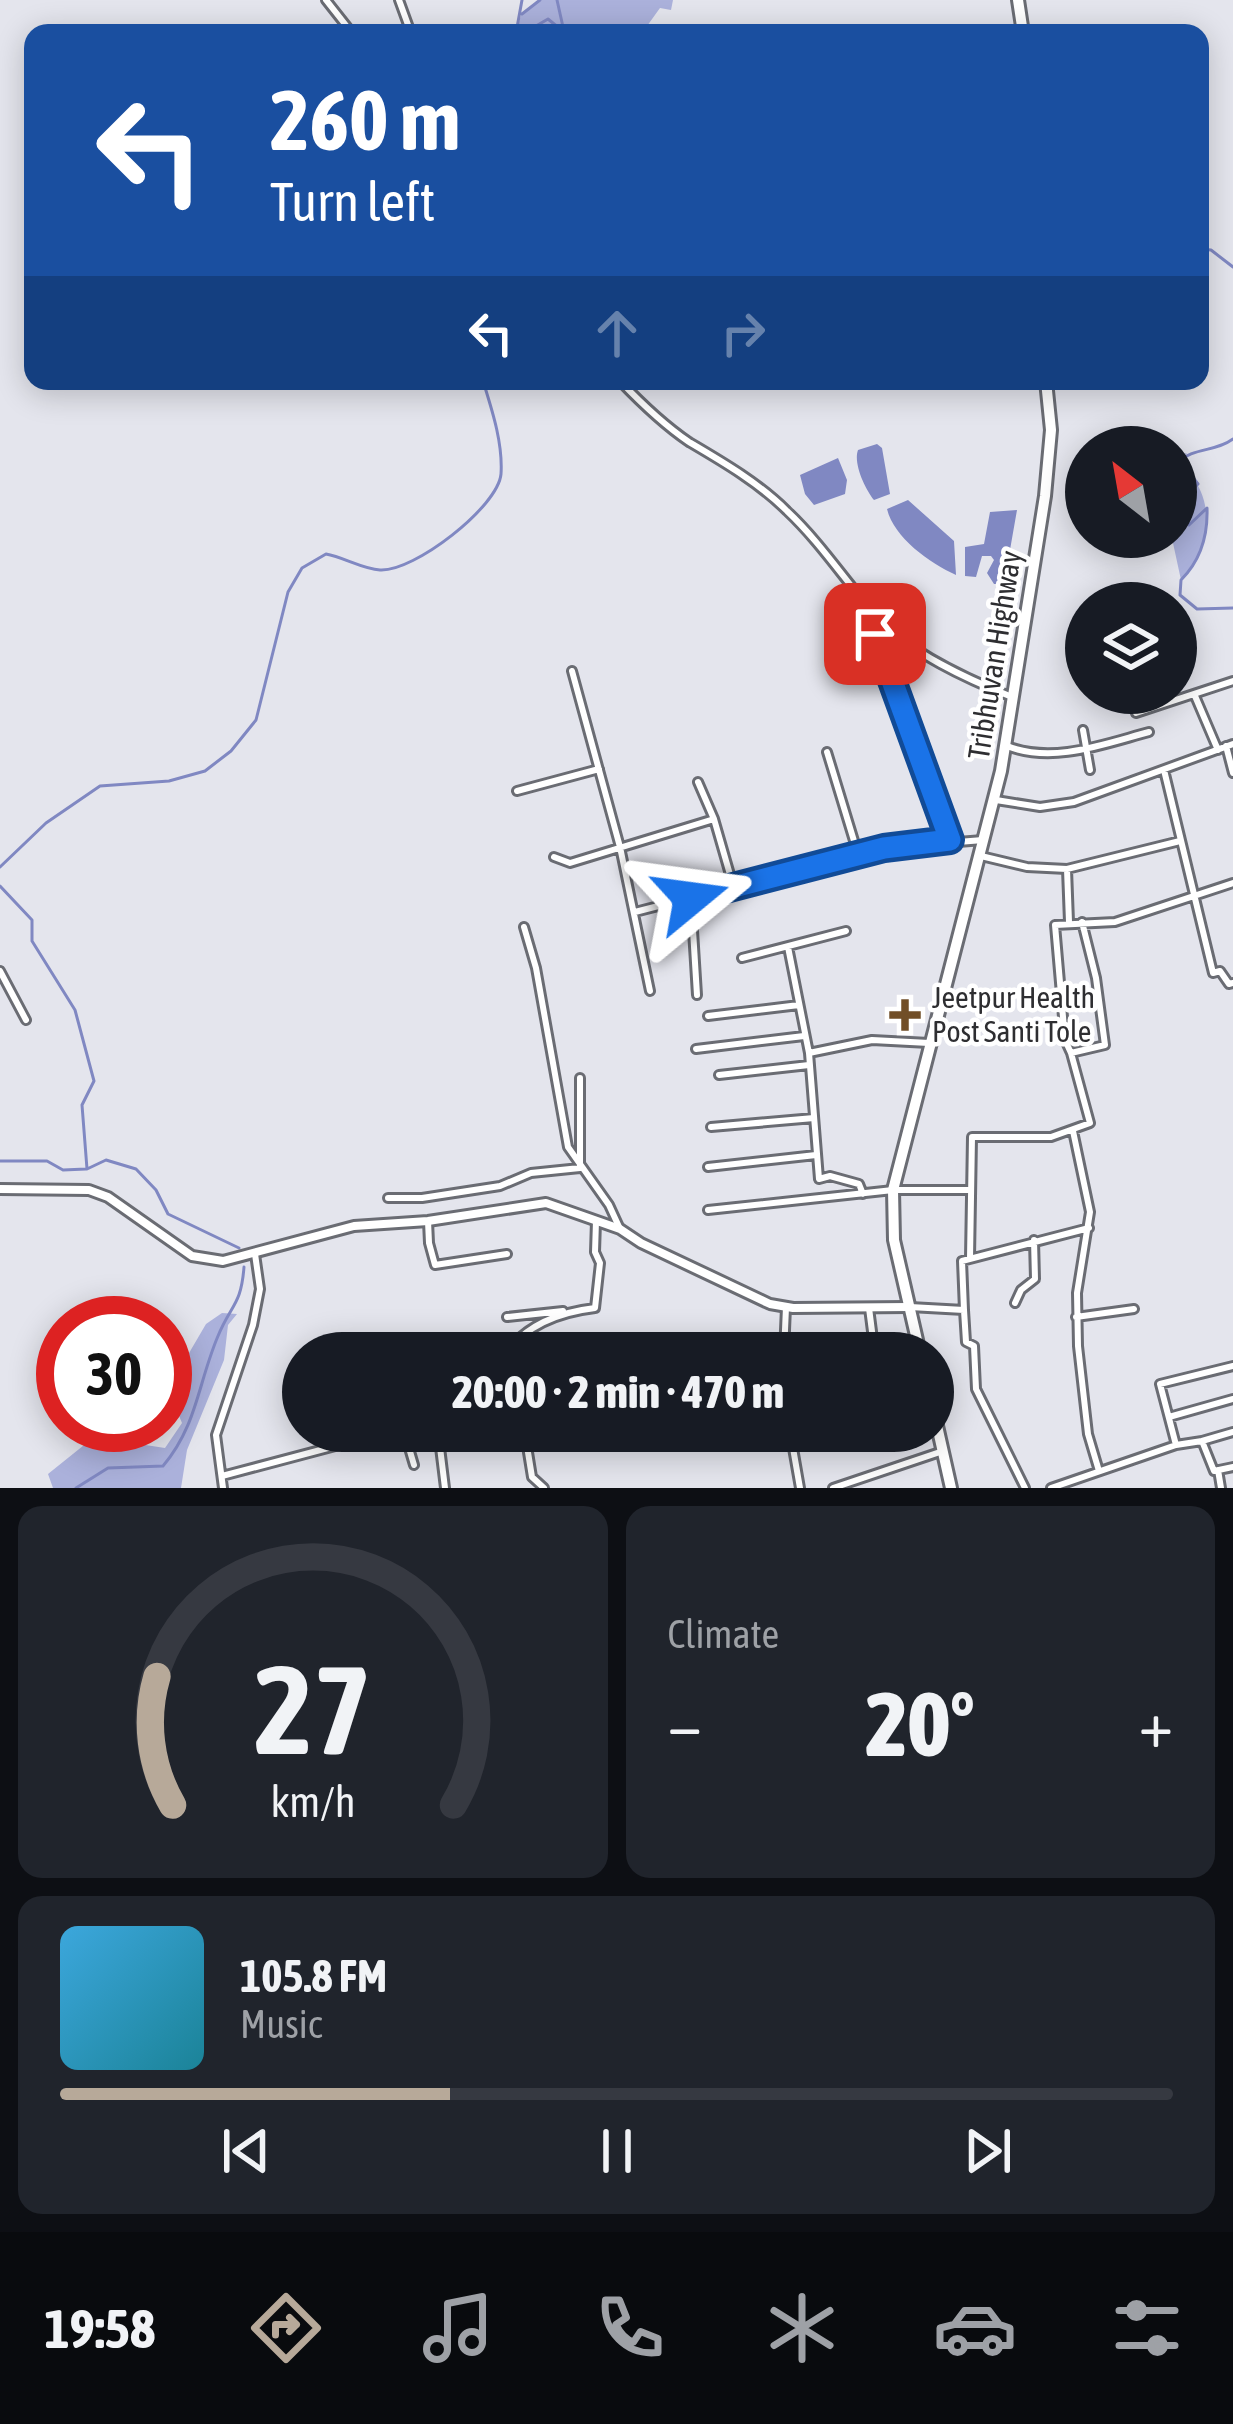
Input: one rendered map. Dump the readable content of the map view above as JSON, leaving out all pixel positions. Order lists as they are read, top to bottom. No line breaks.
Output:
{"streets":{"highway":["Tribhuvan Highway"]},"places":{"health":["Jeetpur Health Post Santi Tole"]},"north":"top left","page":{"turn":["260 m","Turn left"],"limit":"30","trip":"20:00 · 2 min · 470 m","tile":"Climate","heat":["−","20°","+"],"song":["105.8 FM","Music"],"tabs":"19:58","gauge":["27","km/h"]}}
